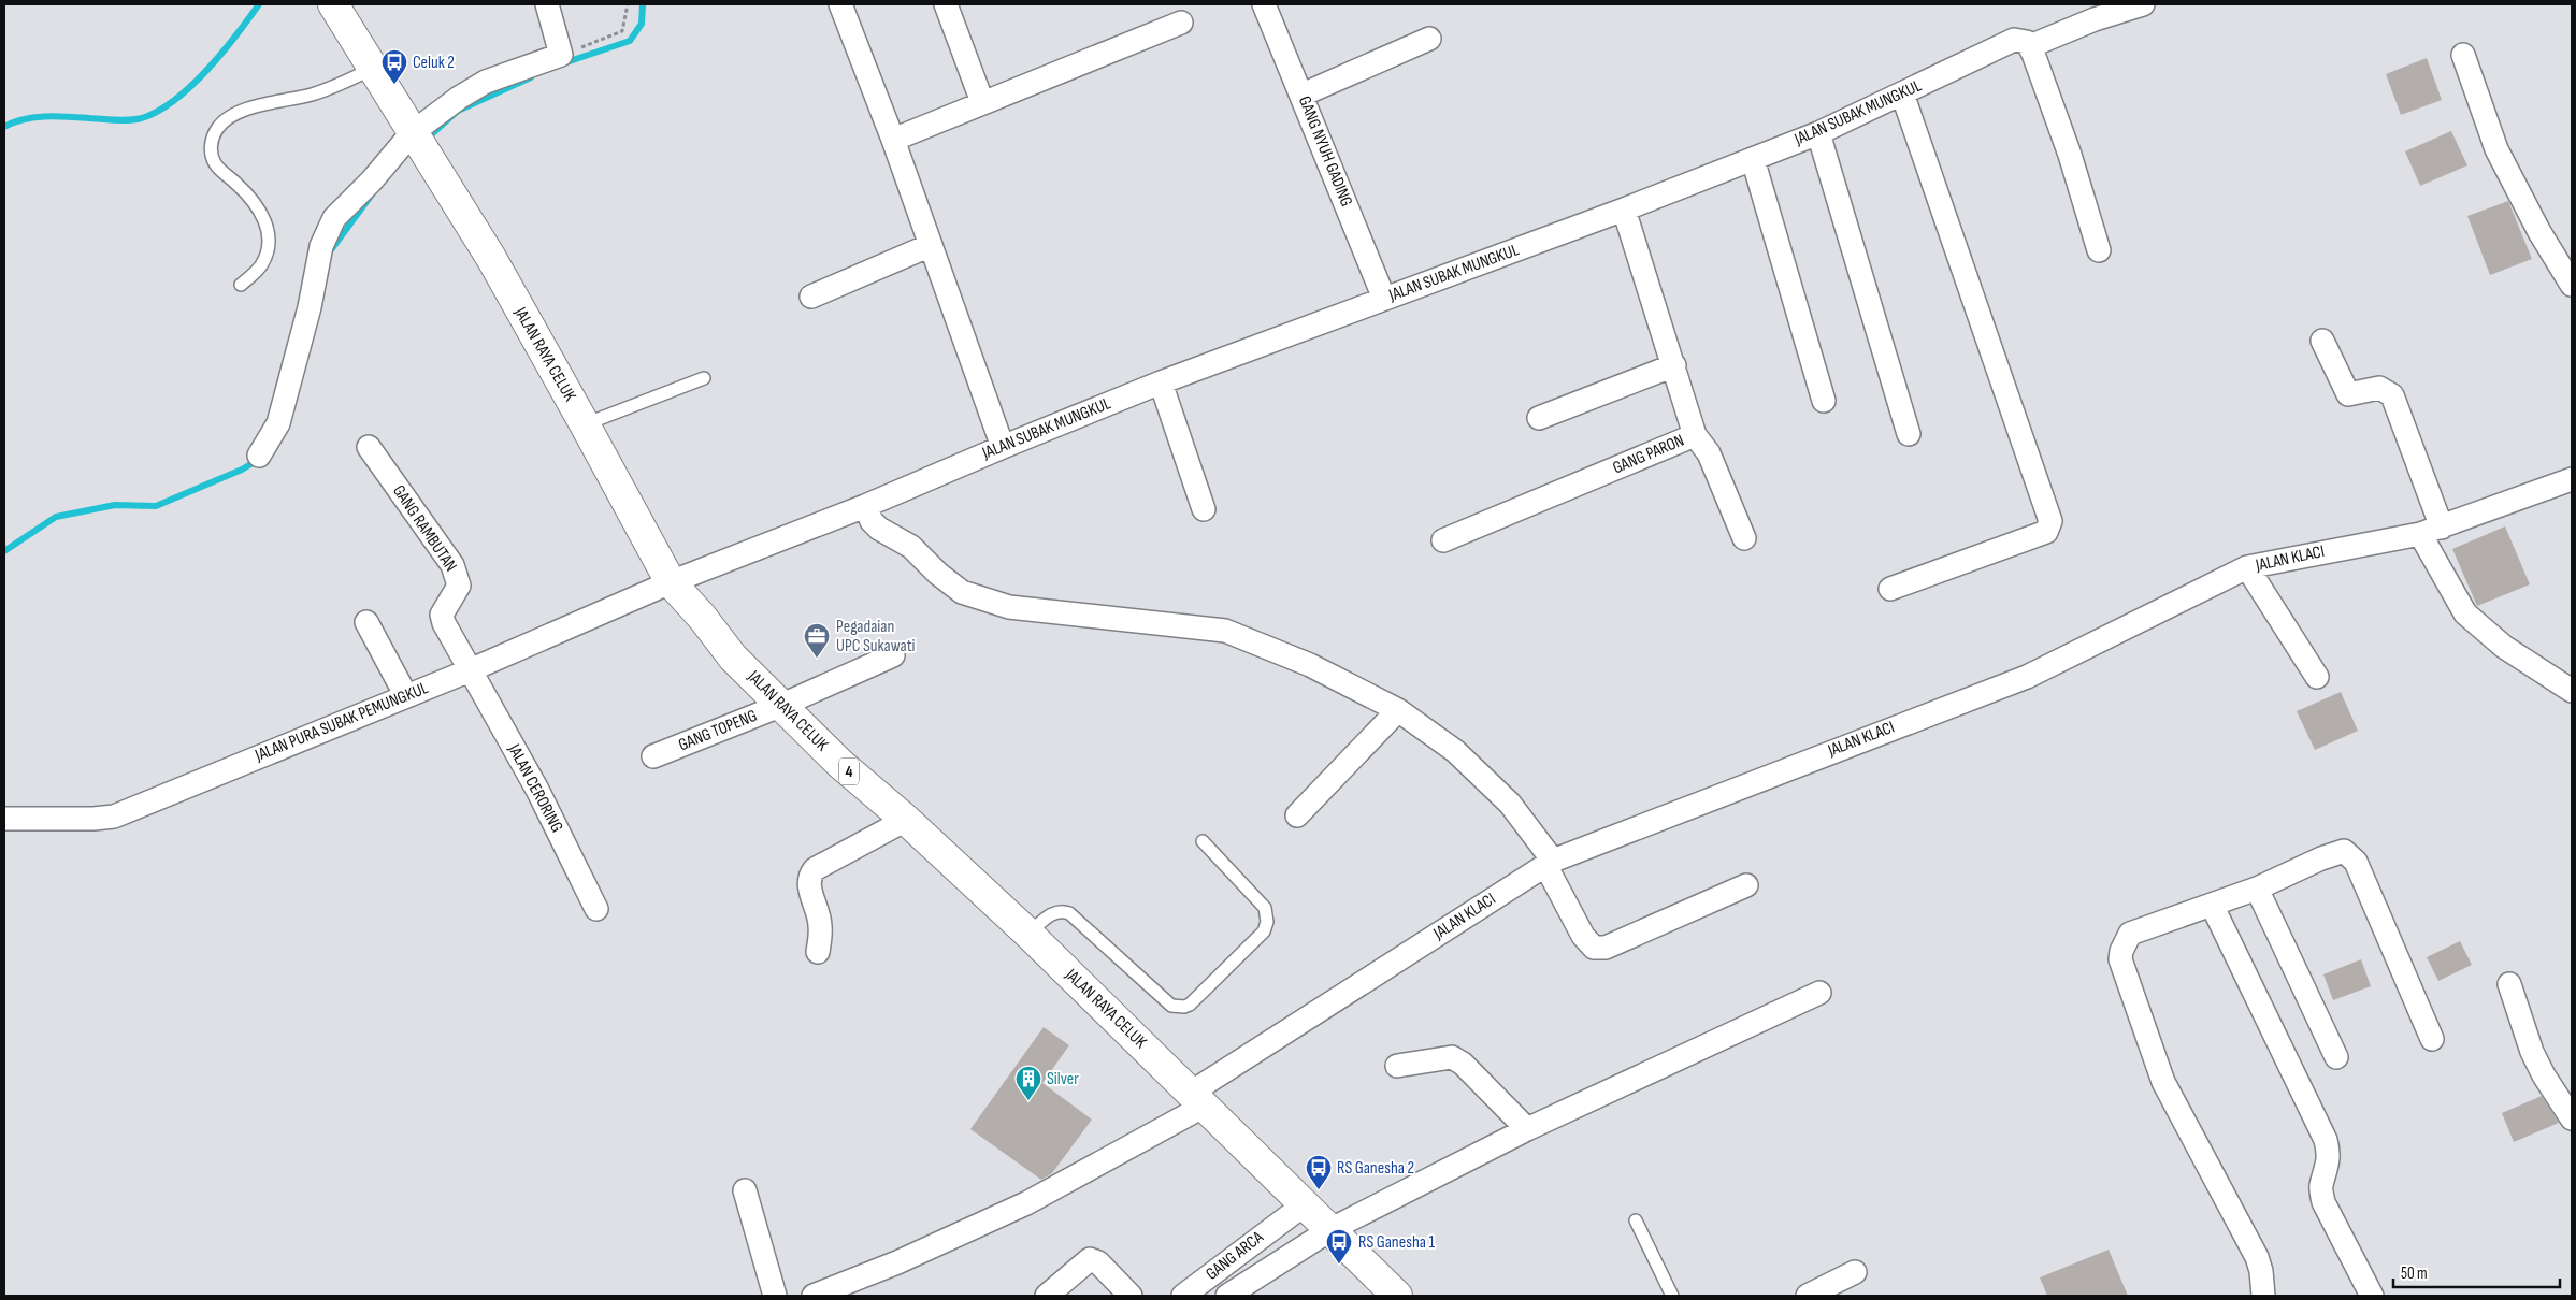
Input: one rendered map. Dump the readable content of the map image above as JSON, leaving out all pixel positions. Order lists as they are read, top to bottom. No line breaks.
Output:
{"streets":{"highway":["JALAN RAYA CELUK","4"],"street":["JALAN SUBAK MUNGKUL","GANG NYUH GADING","GANG PARON","GANG RAMBUTAN","JALAN KLACI","JALAN PURA SUBAK PEMUNGKUL","GANG TOPENG","JALAN CERORING","GANG ARCA"]},"crossings":[["JALAN SUBAK MUNGKUL","GANG NYUH GADING"],["JALAN SUBAK MUNGKUL","JALAN RAYA CELUK"],["JALAN SUBAK MUNGKUL","GANG PARON"],["JALAN SUBAK MUNGKUL","JALAN PURA SUBAK PEMUNGKUL"],["JALAN RAYA CELUK","JALAN KLACI"],["JALAN RAYA CELUK","JALAN PURA SUBAK PEMUNGKUL"],["JALAN RAYA CELUK","GANG TOPENG"],["JALAN RAYA CELUK","GANG ARCA"],["GANG RAMBUTAN","JALAN PURA SUBAK PEMUNGKUL"],["GANG RAMBUTAN","JALAN CERORING"],["JALAN PURA SUBAK PEMUNGKUL","JALAN CERORING"]],"places":{"bus stop":["Celuk 2","RS Ganesha 2","RS Ganesha 1"],"office":["Pegadaian UPC Sukawati"],"building":["Silver"]},"scale_bar":"50 m"}
